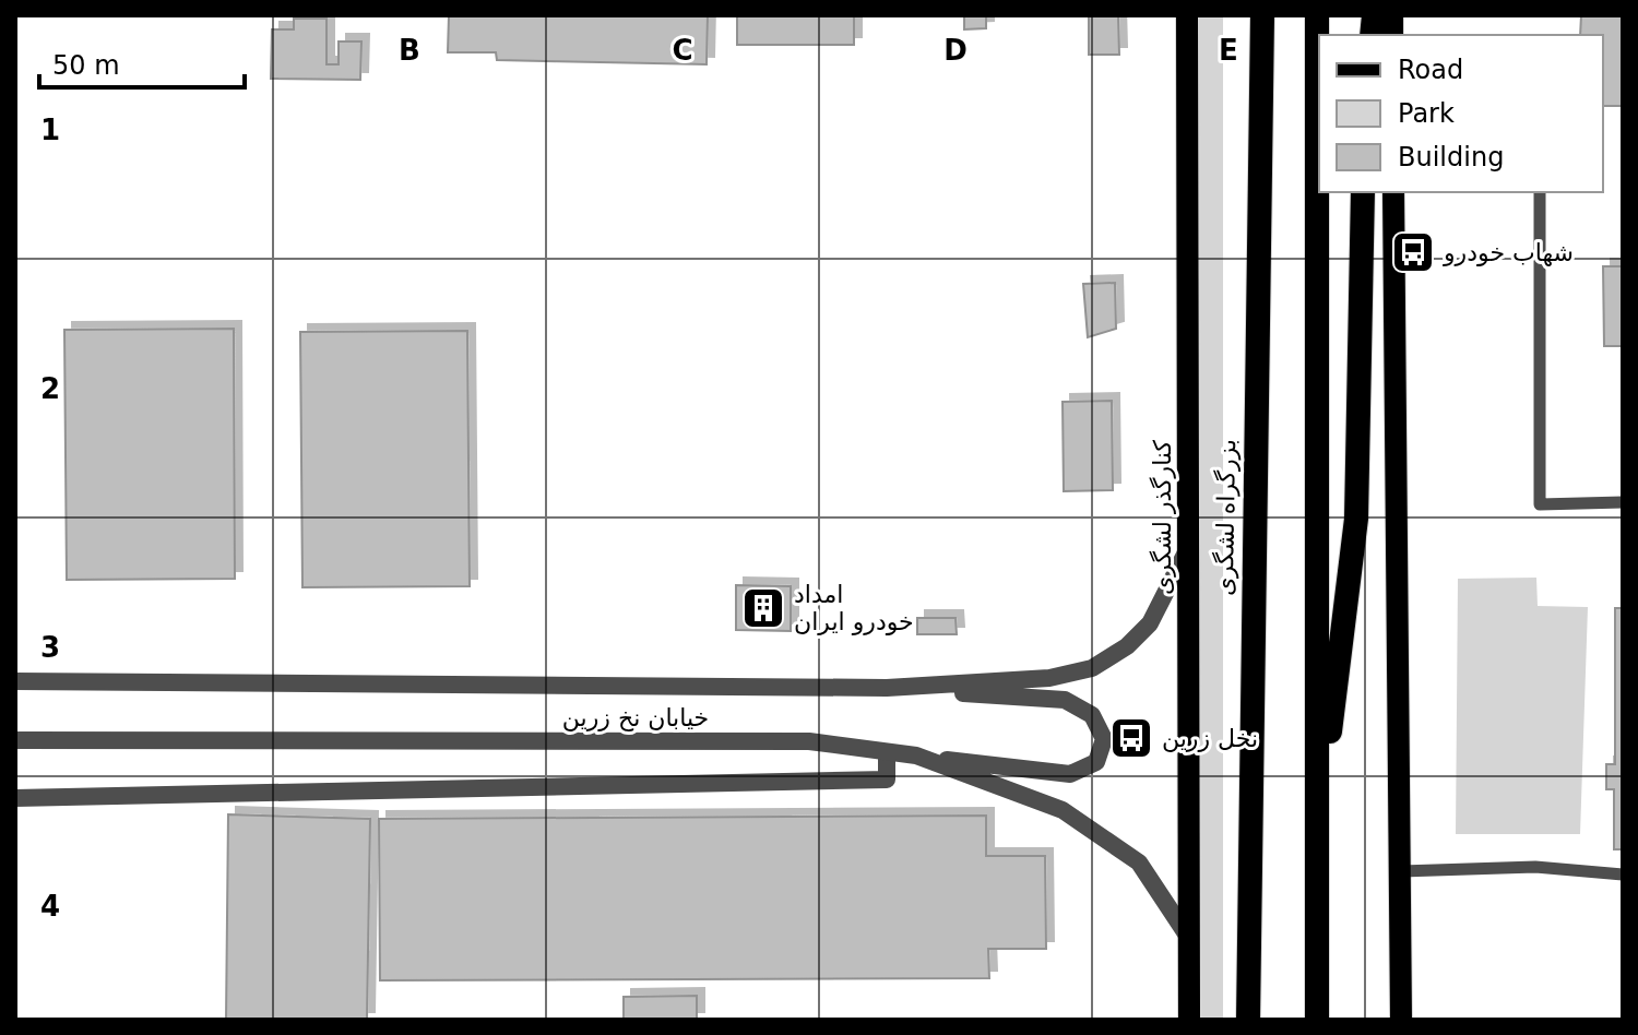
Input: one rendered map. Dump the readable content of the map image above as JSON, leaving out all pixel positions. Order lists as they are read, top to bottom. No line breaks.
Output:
{"streets":{"highway":["بزرگراه لشگری"],"main road":["کنارگذر لشگری"],"street":["خیابان نخ زرین"]},"crossings":[["کنارگذر لشگری","خیابان نخ زرین"]],"places":{"bus stop":["شهاب خودرو","نخل زرین"],"building":["امداد خودرو ایران"]},"legend":["Road","Park","Building"],"scale_bar":"50 m","grid":{"columns":["B","C","D","E"],"rows":["1","2","3","4"]}}
